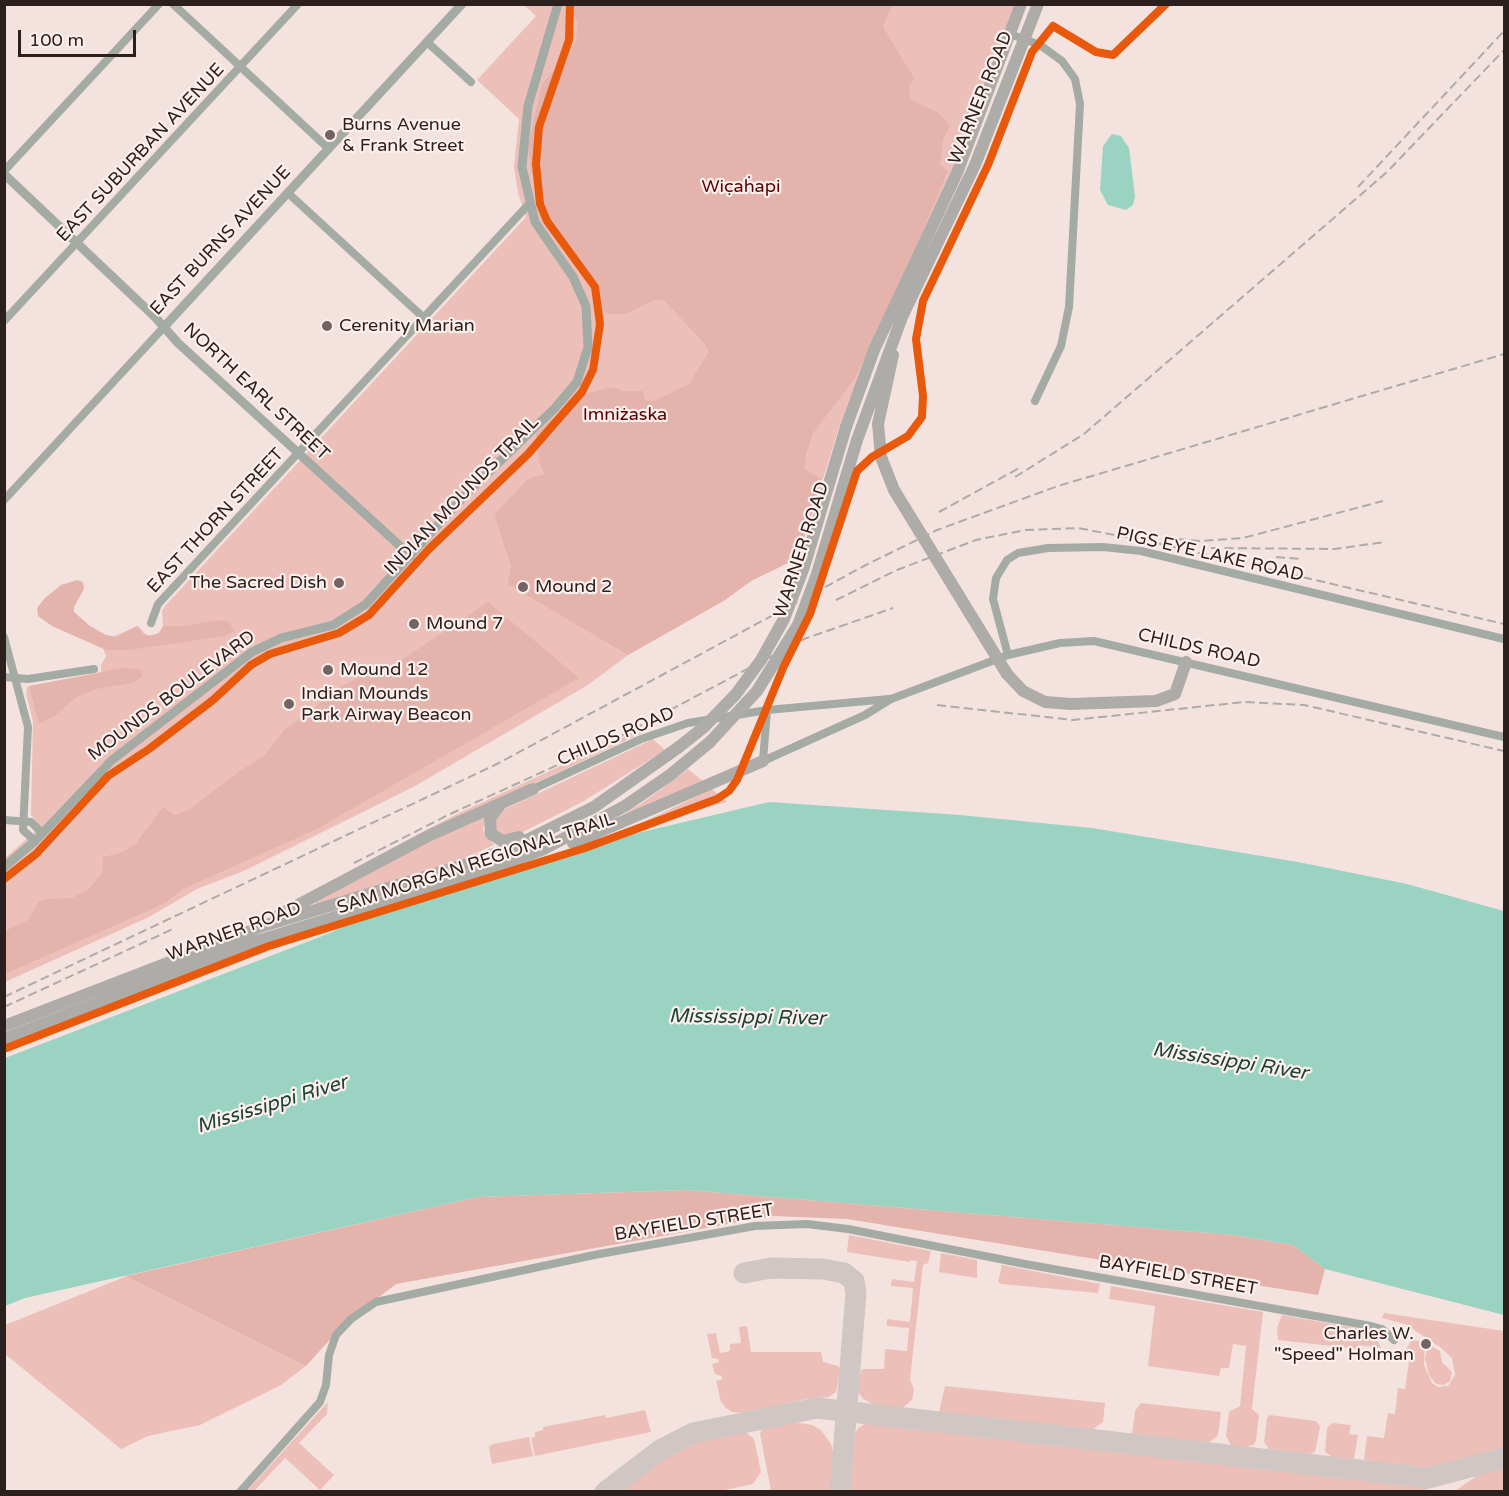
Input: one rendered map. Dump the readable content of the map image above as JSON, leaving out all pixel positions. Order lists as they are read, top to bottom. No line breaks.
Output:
{"streets":{"highway":["WARNER ROAD"],"street":["EAST SUBURBAN AVENUE","EAST BURNS AVENUE","NORTH EARL STREET","EAST THORN STREET","PIGS EYE LAKE ROAD","CHILDS ROAD","MOUNDS BOULEVARD","BAYFIELD STREET"],"cycle path":["INDIAN MOUNDS TRAIL","SAM MORGAN REGIONAL TRAIL"]},"crossings":[["EAST SUBURBAN AVENUE","NORTH EARL STREET"],["EAST BURNS AVENUE","NORTH EARL STREET"],["NORTH EARL STREET","EAST THORN STREET"],["NORTH EARL STREET","MOUNDS BOULEVARD"],["EAST THORN STREET","MOUNDS BOULEVARD"],["PIGS EYE LAKE ROAD","CHILDS ROAD"]],"water":["Mississippi River"],"parks":["Wic̣aḣapi","Imniżaska"],"places":["Burns Avenue & Frank Street","Cerenity Marian","The Sacred Dish","Mound 2","Mound 7","Mound 12","Indian Mounds Park Airway Beacon","Charles W. \"Speed\" Holman"],"scale_bar":"100 m"}
